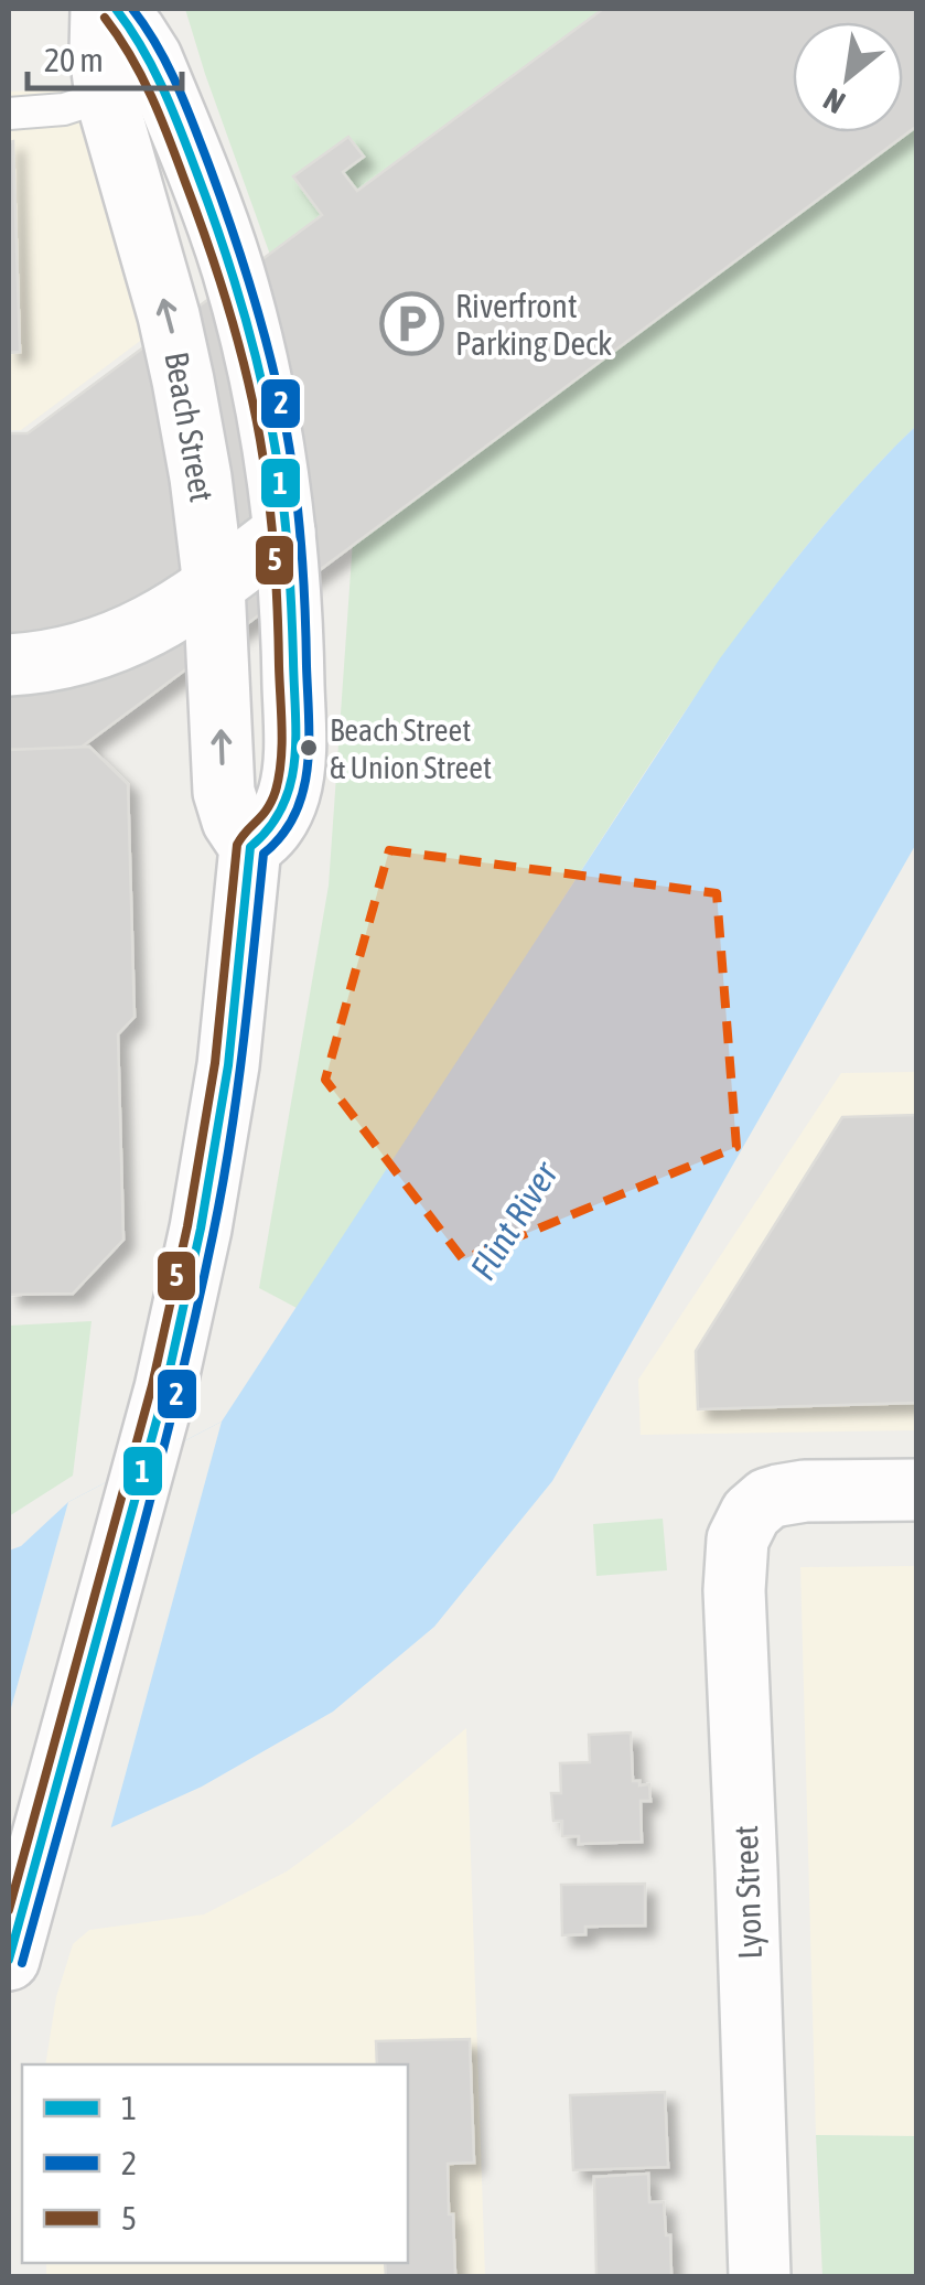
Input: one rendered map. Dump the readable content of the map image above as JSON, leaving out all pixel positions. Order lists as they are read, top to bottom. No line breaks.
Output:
{"streets":{"street":["Beach Street","Lyon Street"]},"water":["Flint River"],"places":{"parking":["Riverfront Parking Deck"],"other":["Beach Street & Union Street"]},"lines":["transit line 1","transit line 2","transit line 5"],"legend":["1","2","5"],"scale_bar":"20 m","north":"bottom left"}
